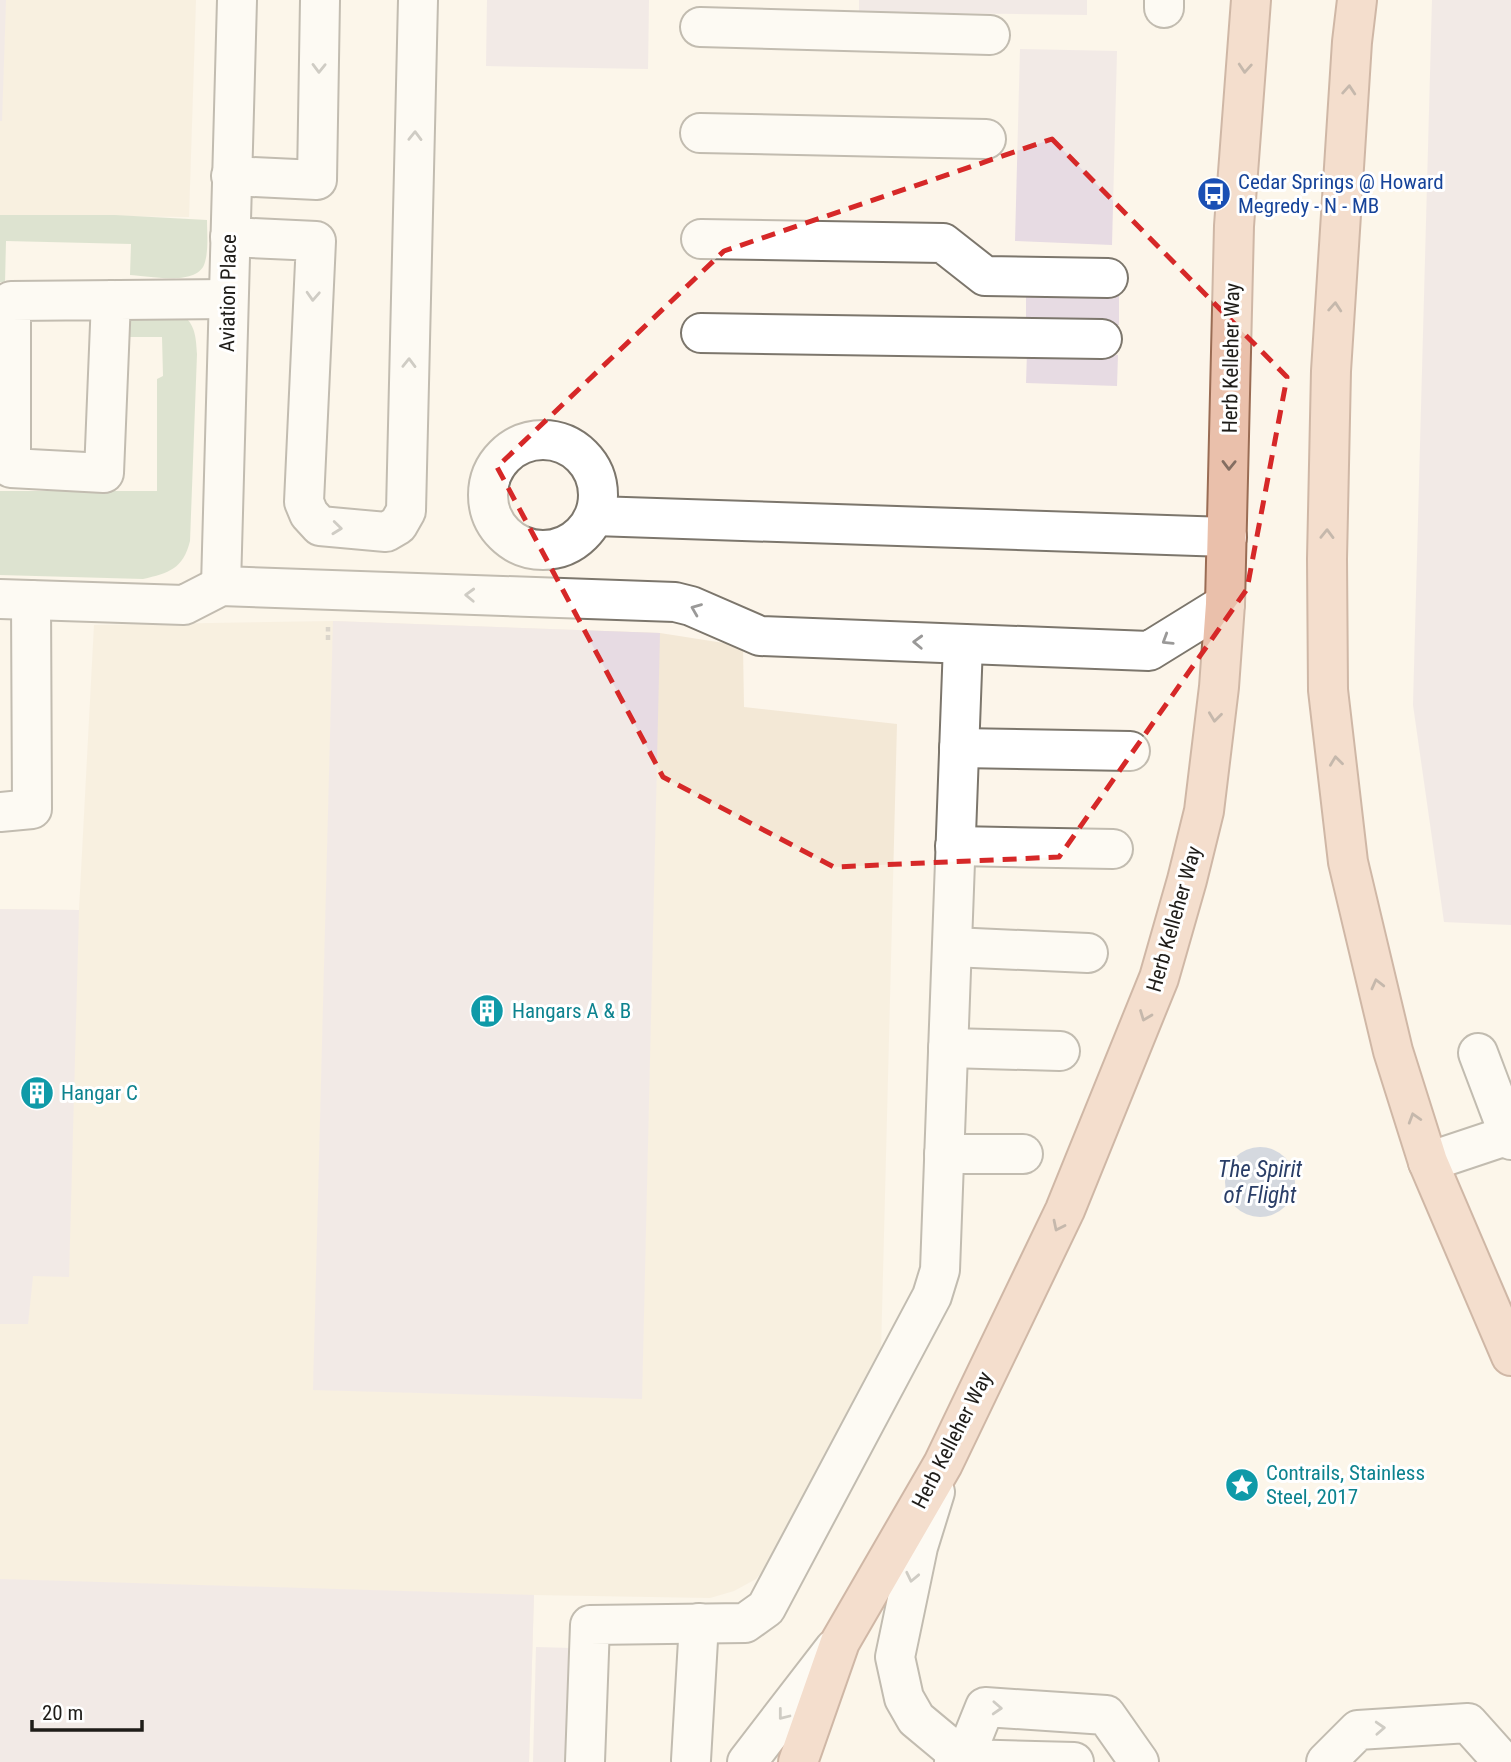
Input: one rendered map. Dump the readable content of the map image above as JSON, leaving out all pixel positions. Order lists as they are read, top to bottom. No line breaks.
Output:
{"streets":{"main road":["Herb Kelleher Way"],"street":["Aviation Place"]},"water":["The Spirit of Flight"],"places":{"bus stop":["Cedar Springs @ Howard Megredy - N - MB"],"building":["Hangars A & B","Hangar C"],"place":["Contrails, Stainless Steel, 2017"]},"scale_bar":"20 m"}
